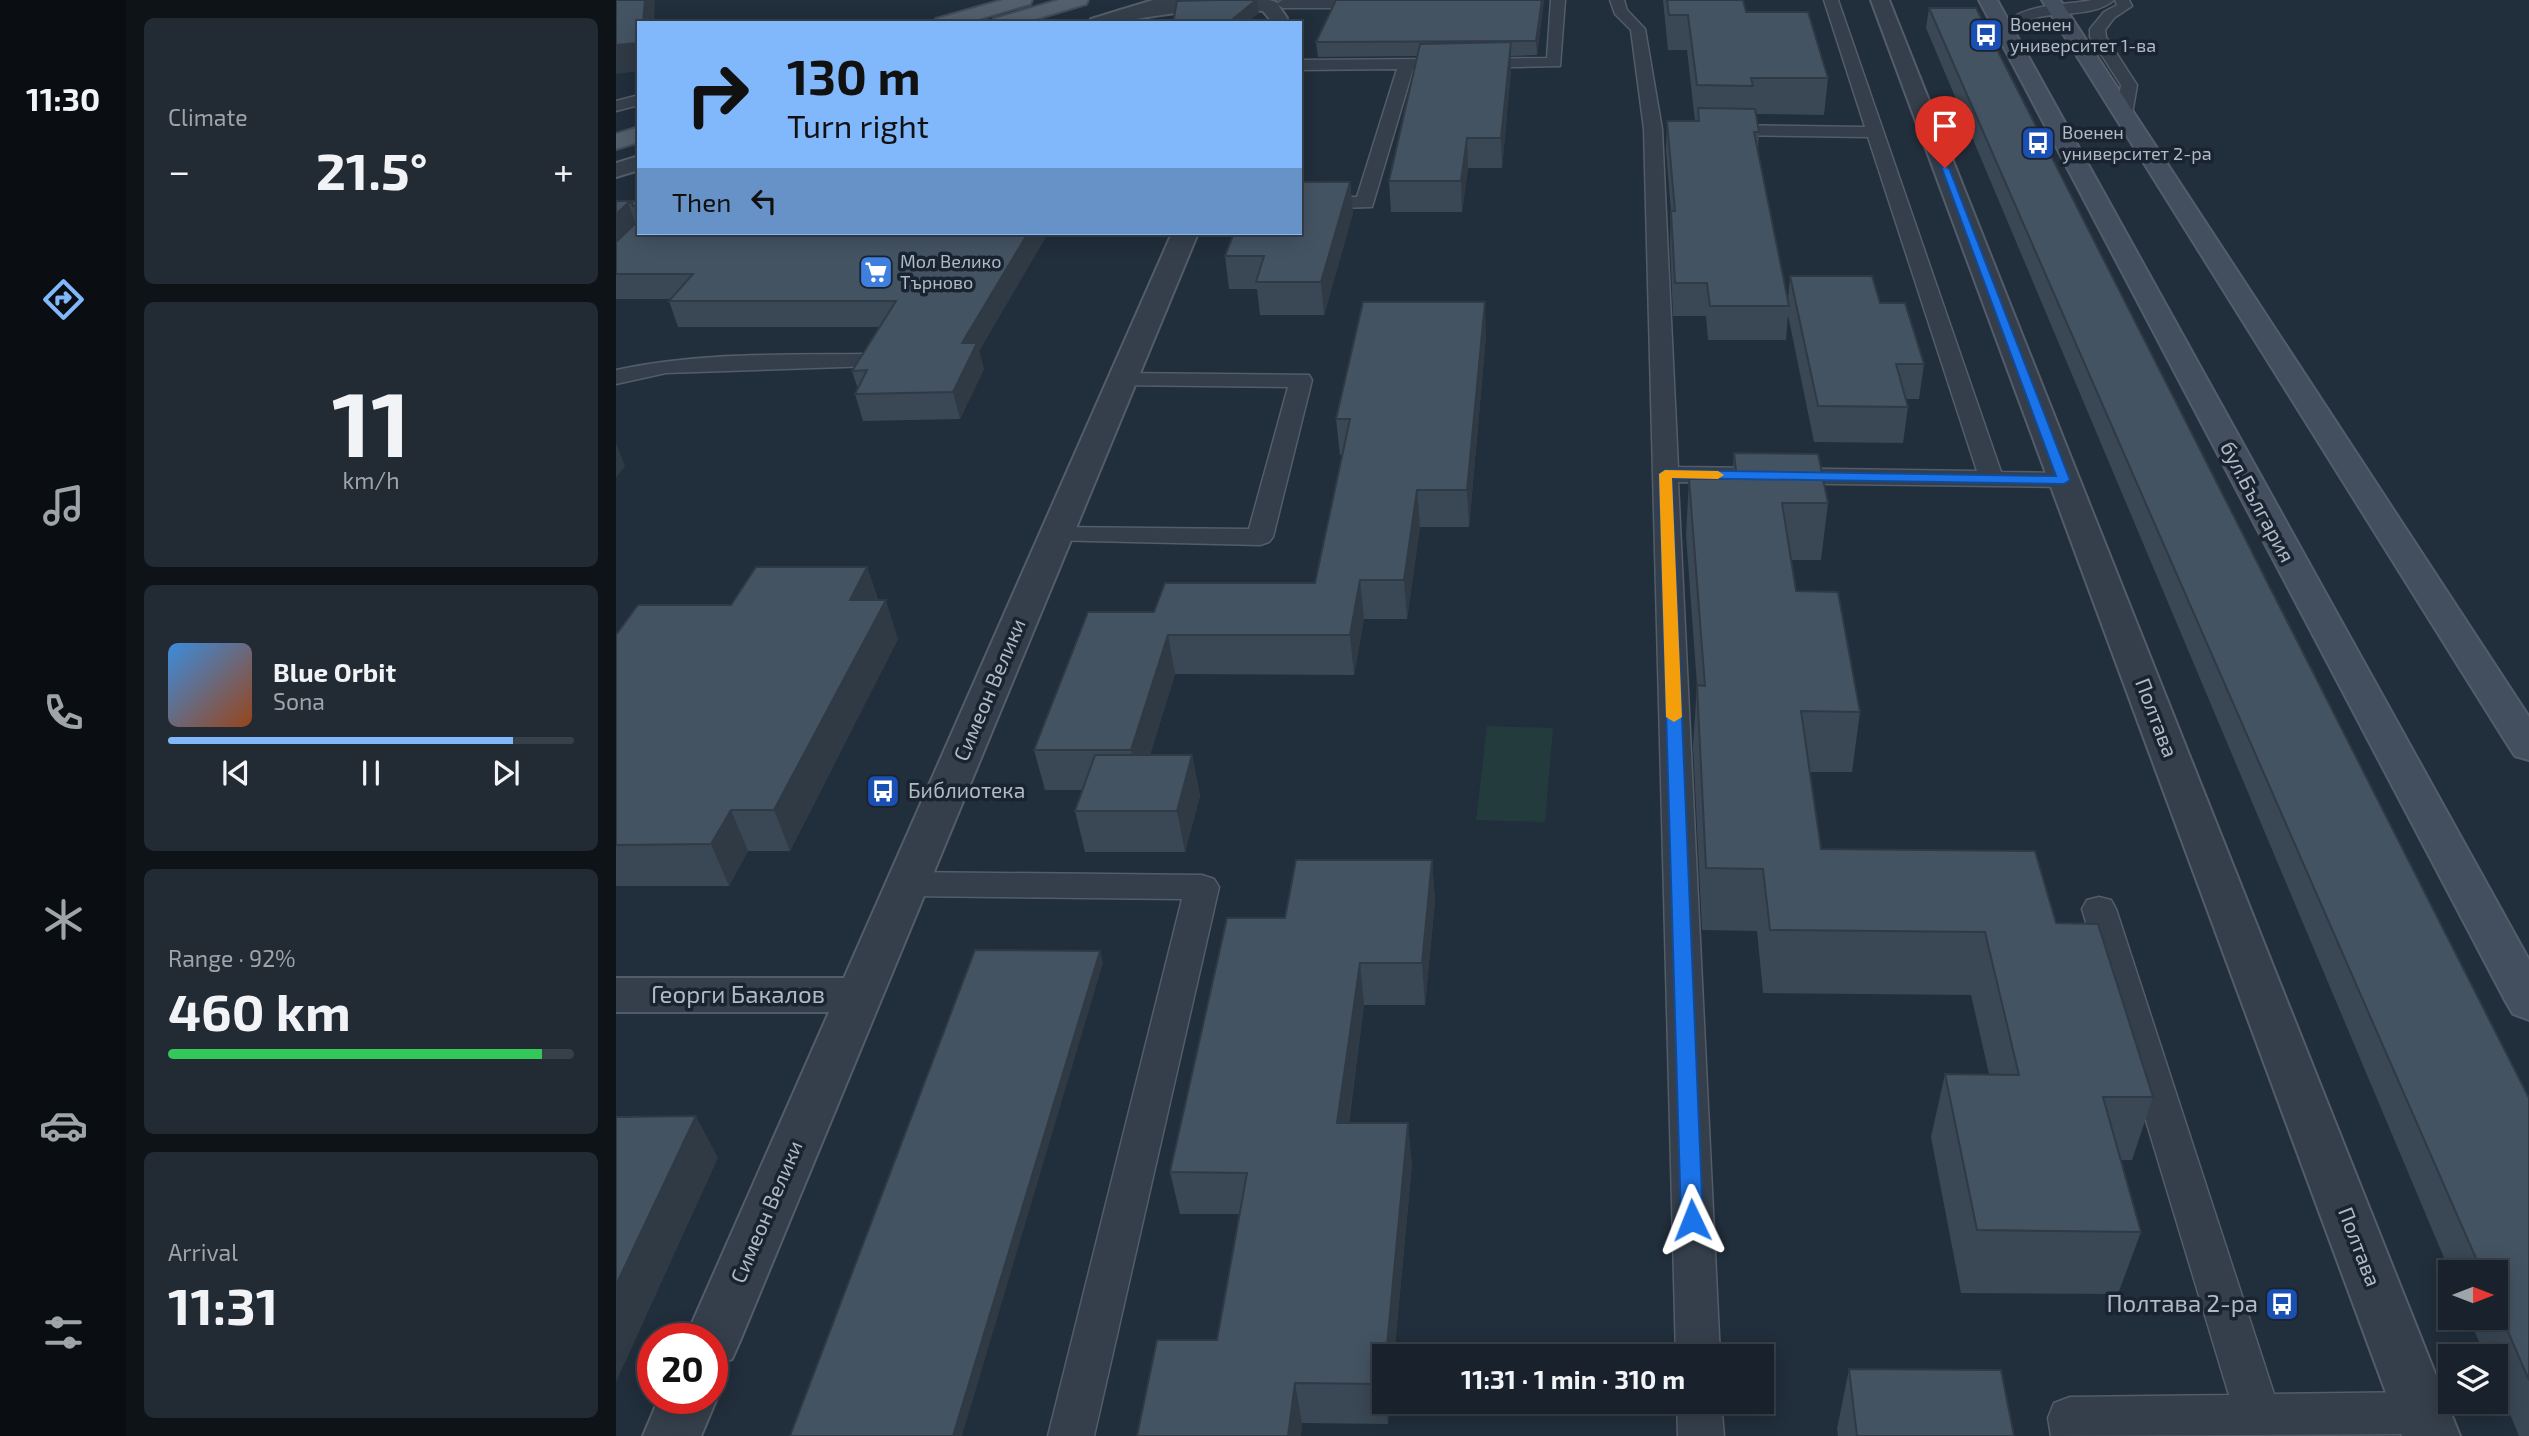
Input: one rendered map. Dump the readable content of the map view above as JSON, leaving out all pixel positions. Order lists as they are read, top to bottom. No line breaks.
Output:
{"streets":{"main road":["бул.България"],"street":["Симеон Велики","Полтава","Георги Бакалов"]},"crossings":[["Симеон Велики","Георги Бакалов"]],"places":{"bus stop":["Военен университет 1-ва","Военен университет 2-ра","Библиотека","Полтава 2-ра"],"supermarket":["Мол Велико Търново"]},"north":"right","page":{"tabs":"11:30","tile":["Climate",["11","km/h"],["Range · 92%","460 km"],["Arrival","11:31"]],"turn":["130 m","Turn right"],"heat":["−","21.5°","+"],"then":"Then","song":["Blue Orbit","Sona"],"limit":"20","trip":"11:31 · 1 min · 310 m"}}
